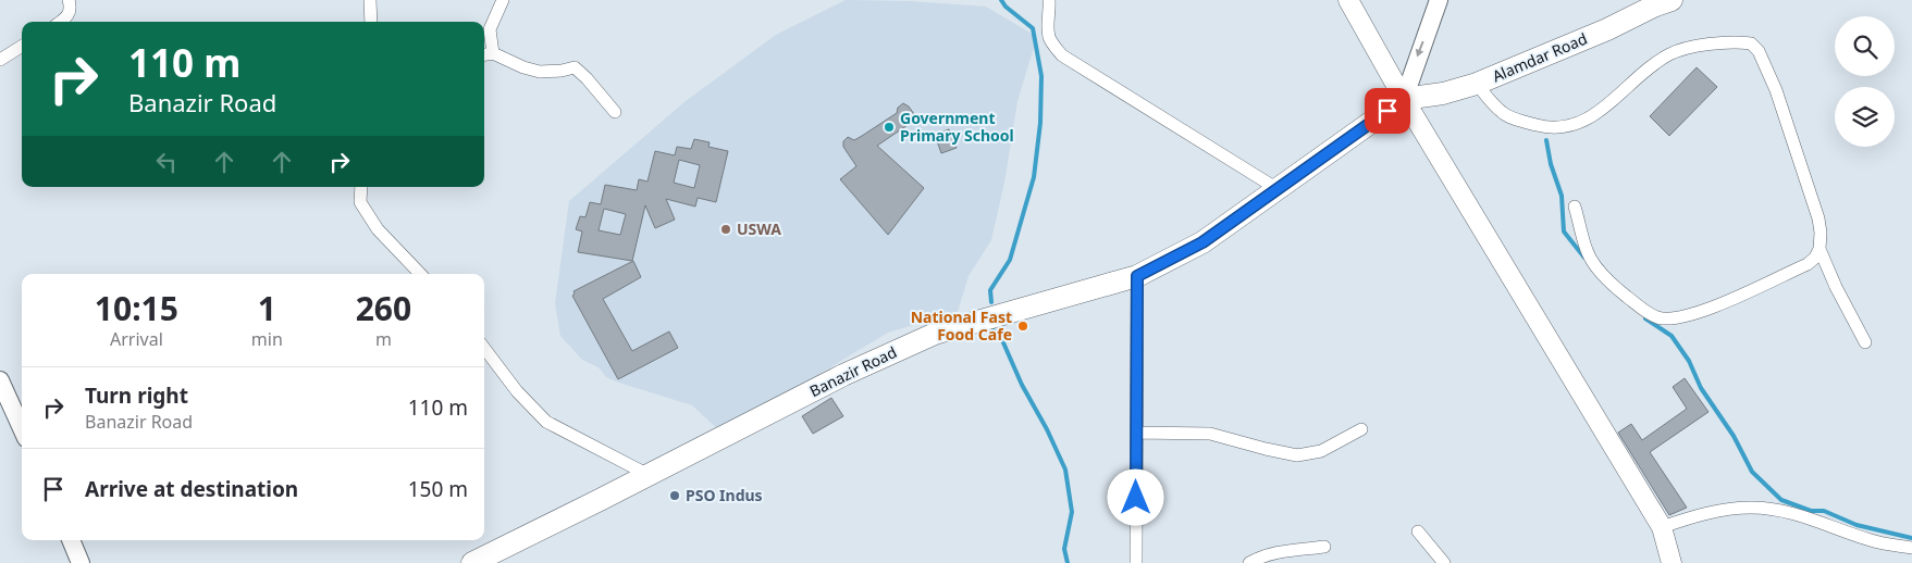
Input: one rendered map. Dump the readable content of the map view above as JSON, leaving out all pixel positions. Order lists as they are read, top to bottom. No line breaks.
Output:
{"streets":{"highway":["Alamdar Road","Banazir Road"]},"crossings":[["Alamdar Road","Banazir Road"]],"places":["Government Primary School","USWA","National Fast Food Cafe","PSO Indus"],"page":{"turn":["110 m","Banazir Road"],"eta":["10:15","Arrival","1","min","260","m"],"list":[{"name":"Turn right","note":"Banazir Road","value":"110 m"},{"name":"Arrive at destination","value":"150 m"}]}}
